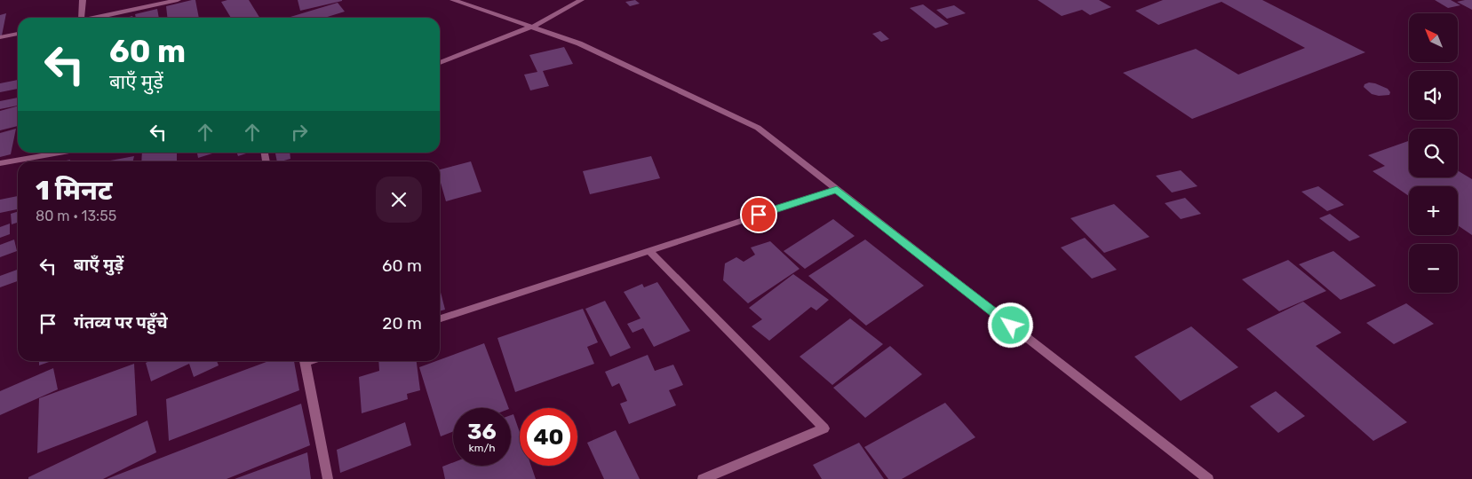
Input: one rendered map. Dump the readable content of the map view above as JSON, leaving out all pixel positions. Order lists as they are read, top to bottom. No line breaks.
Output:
{"north":"top left","page":{"map_buttons":["+","−"],"turn":["60 m","बाएँ मुड़ें"],"heading":["1 मिनट","80 m · 13:55"],"list":[{"name":"बाएँ मुड़ें","value":"60 m"},{"name":"गंतव्य पर पहुँचे","value":"20 m"}],"speed":"36 km/h","limit":"40"}}
